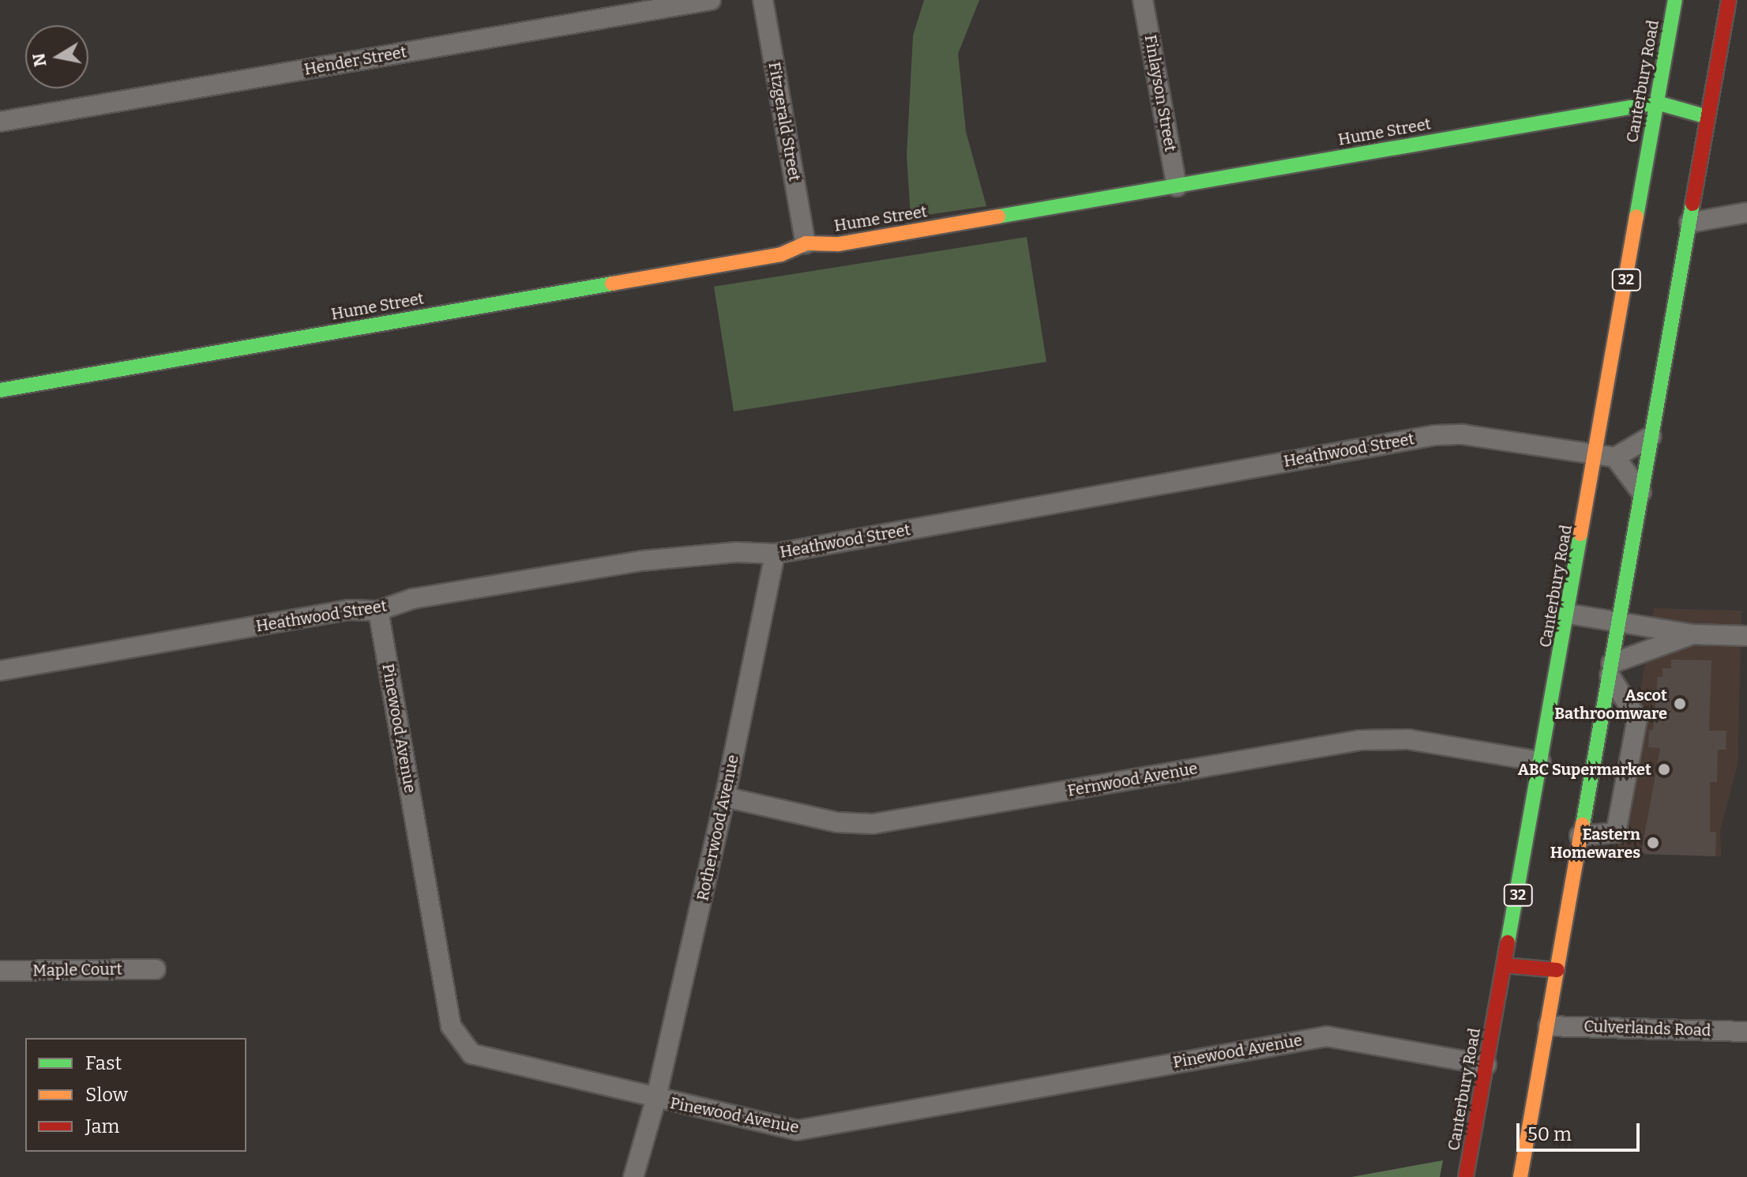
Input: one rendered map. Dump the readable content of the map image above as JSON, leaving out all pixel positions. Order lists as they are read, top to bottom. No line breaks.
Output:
{"streets":{"main road":["Canterbury Road","Hume Street","32"],"street":["Hender Street","Finlayson Street","Fitzgerald Street","Heathwood Street","Pinewood Avenue","Fernwood Avenue","Rotherwood Avenue","Maple Court","Culverlands Road"]},"crossings":[["Canterbury Road","Hume Street"],["Canterbury Road","Heathwood Street"],["Canterbury Road","Pinewood Avenue"],["Canterbury Road","Fernwood Avenue"],["Finlayson Street","Hume Street"],["Fitzgerald Street","Hume Street"],["Heathwood Street","Pinewood Avenue"],["Heathwood Street","Rotherwood Avenue"],["Pinewood Avenue","Rotherwood Avenue"],["Fernwood Avenue","Rotherwood Avenue"]],"places":["Ascot Bathroomware","ABC Supermarket","Eastern Homewares"],"legend":["Fast","Slow","Jam"],"scale_bar":"50 m","north":"left"}
